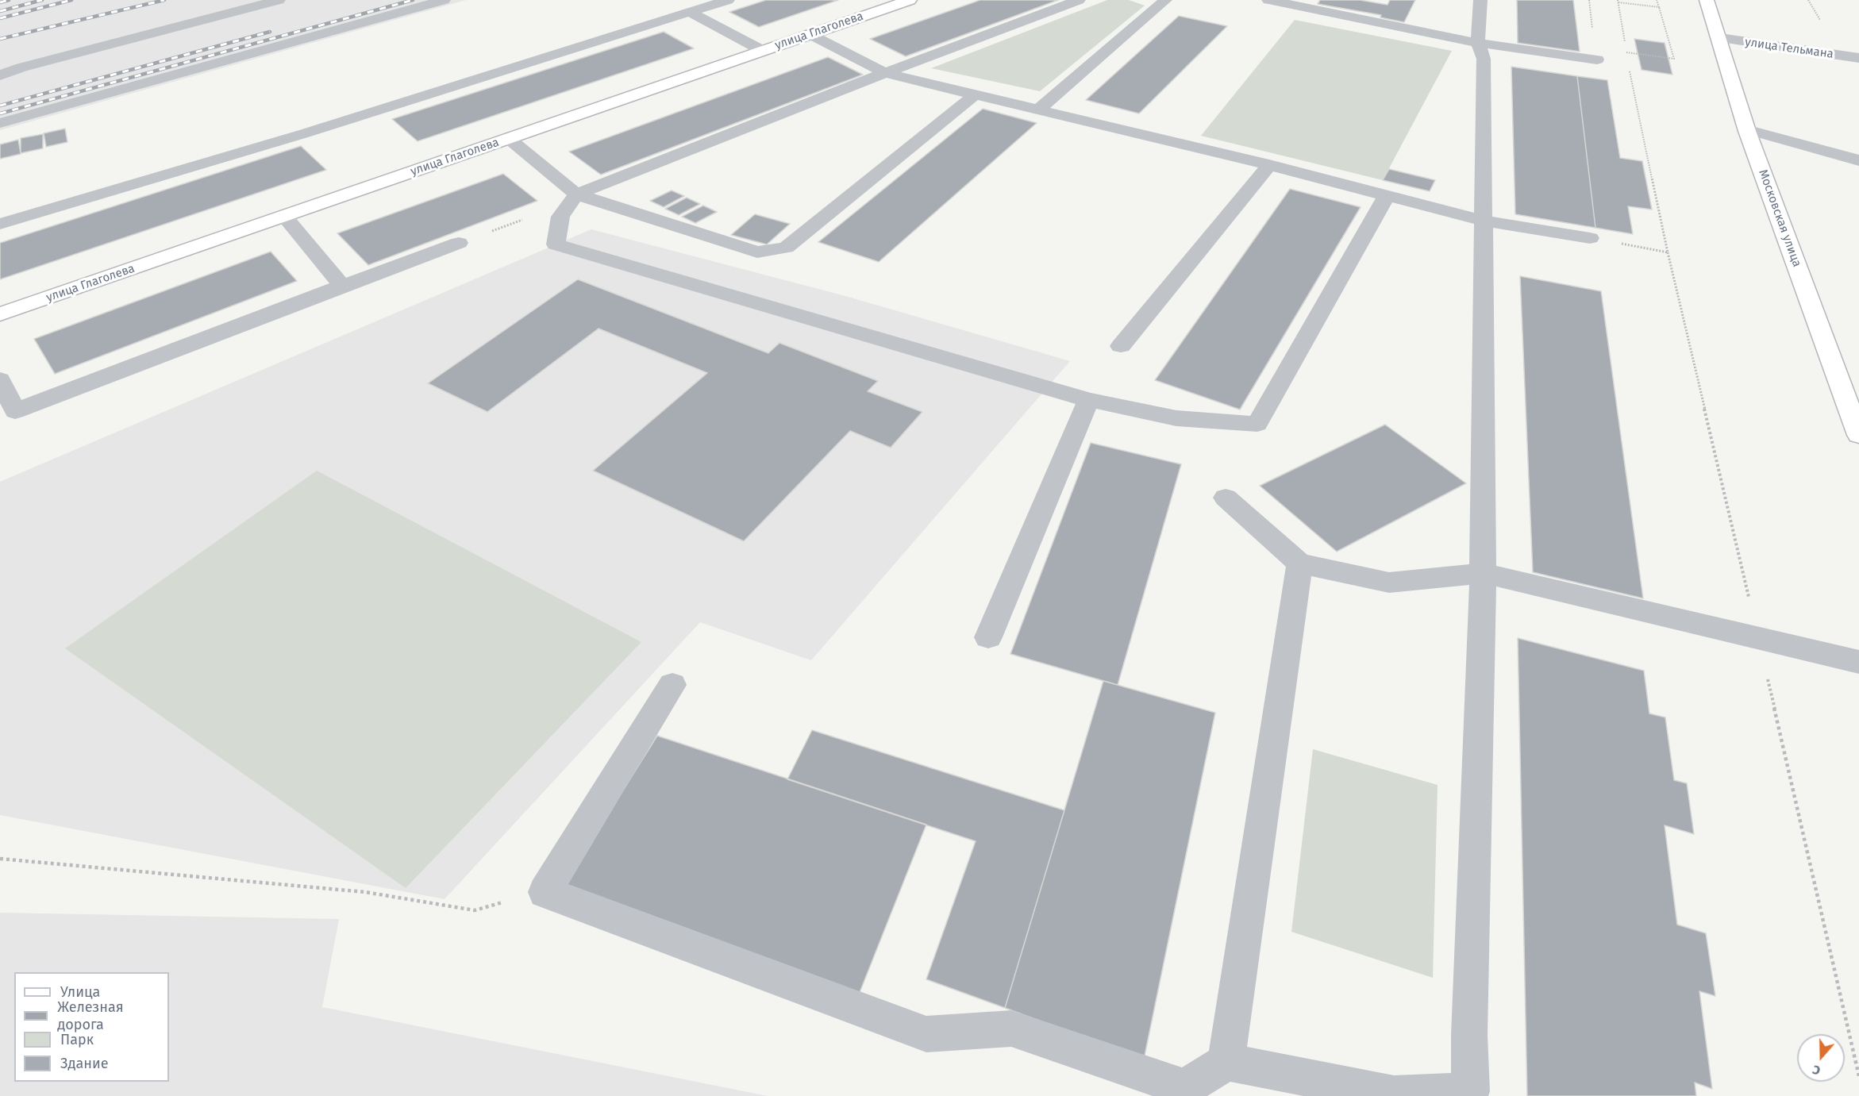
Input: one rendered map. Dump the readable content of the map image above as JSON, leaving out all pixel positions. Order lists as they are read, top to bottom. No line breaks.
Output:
{"streets":{"main road":["улица Глаголева","Московская улица"],"street":["улица Тельмана"]},"crossings":[["улица Тельмана","Московская улица"]],"legend":["Улица","Железная дорога","Парк","Здание"],"north":"bottom"}
